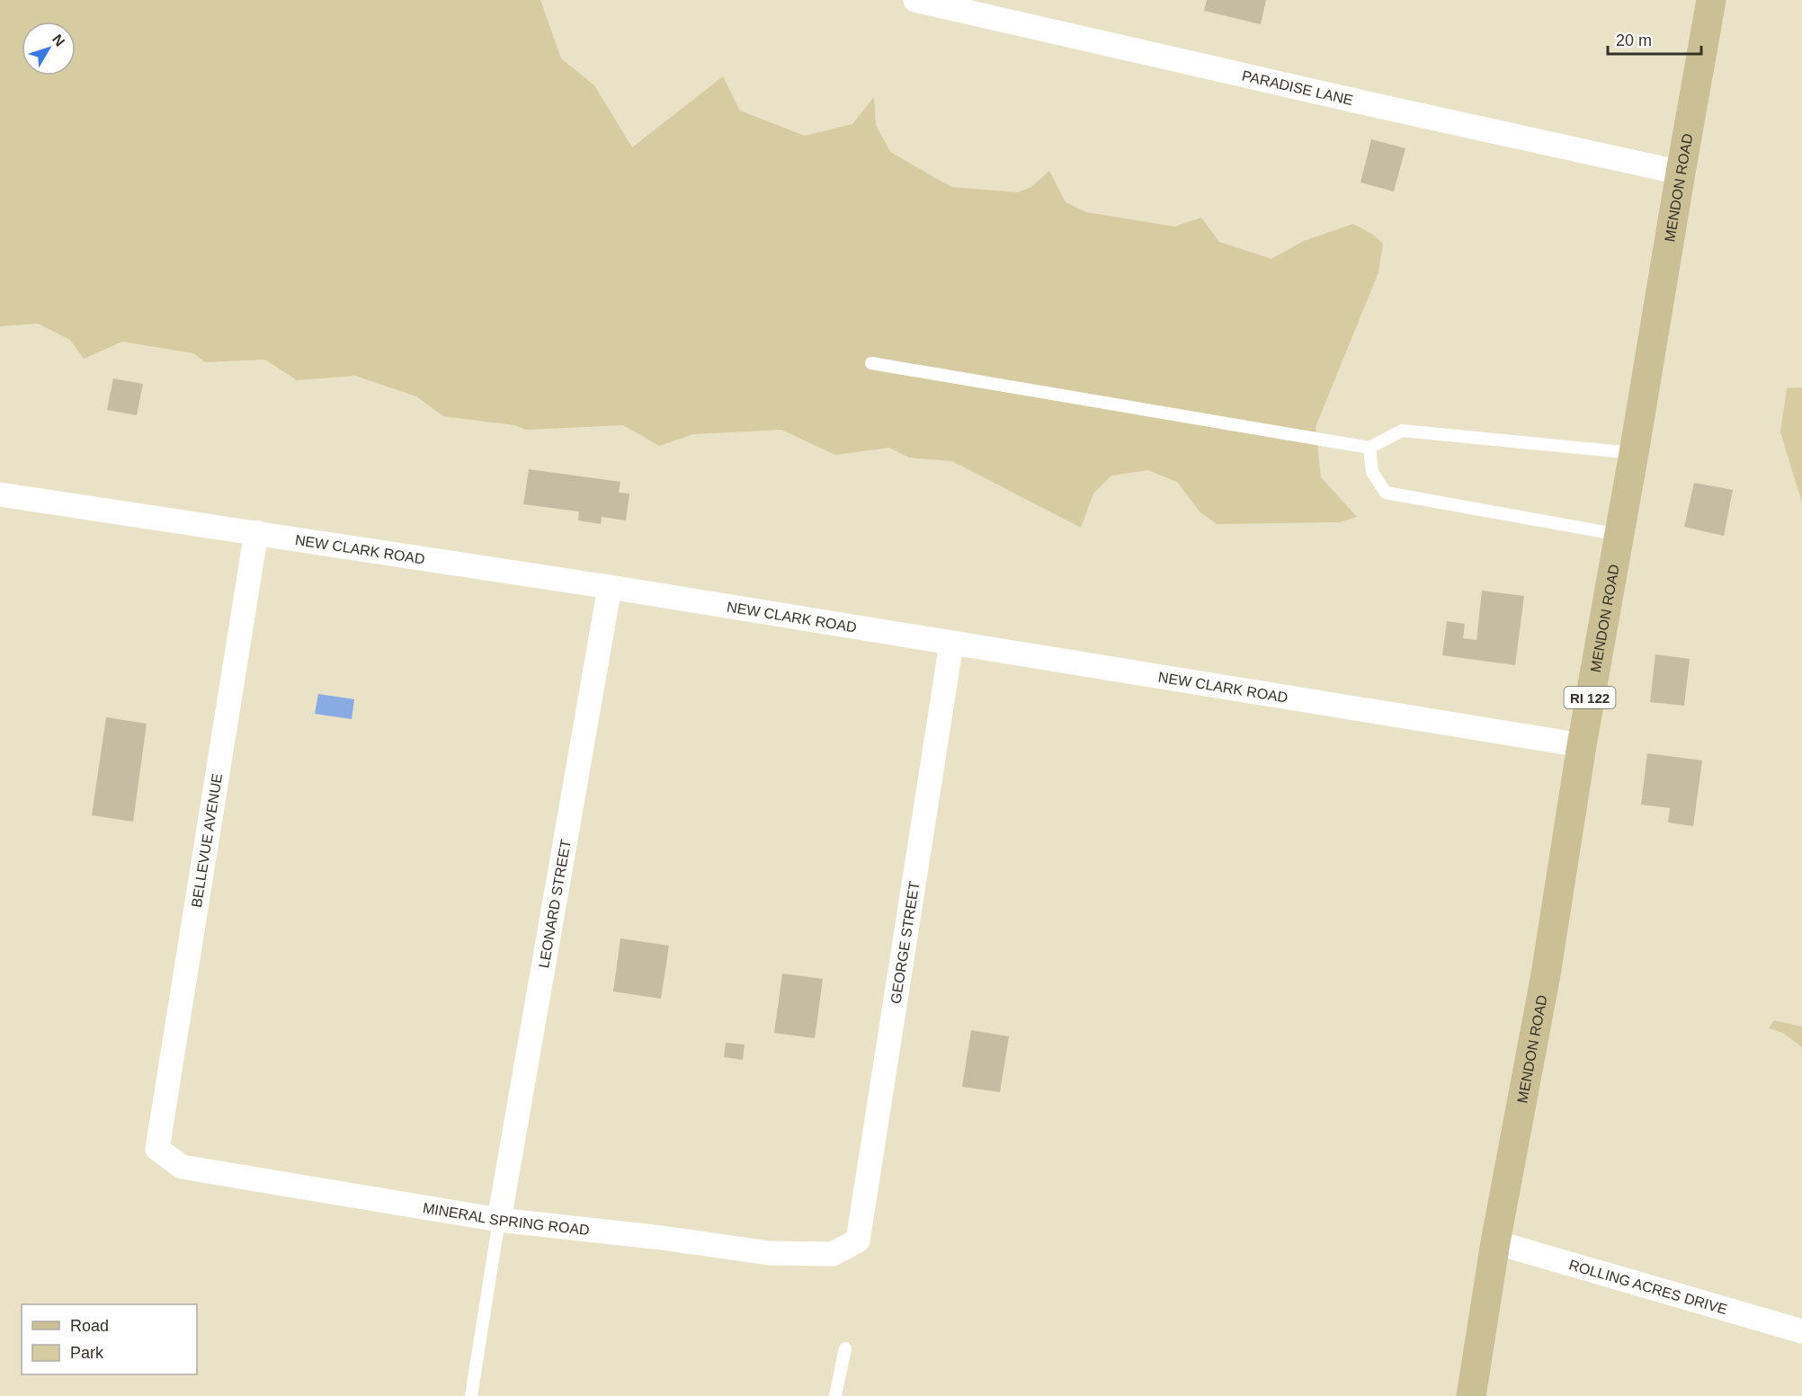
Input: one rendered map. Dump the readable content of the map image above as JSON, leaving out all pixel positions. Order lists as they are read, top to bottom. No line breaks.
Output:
{"streets":{"main road":["MENDON ROAD","RI 122"],"street":["PARADISE LANE","NEW CLARK ROAD","BELLEVUE AVENUE","LEONARD STREET","GEORGE STREET","MINERAL SPRING ROAD","ROLLING ACRES DRIVE"]},"crossings":[["PARADISE LANE","MENDON ROAD"],["MENDON ROAD","NEW CLARK ROAD"],["MENDON ROAD","ROLLING ACRES DRIVE"],["NEW CLARK ROAD","BELLEVUE AVENUE"],["NEW CLARK ROAD","LEONARD STREET"],["NEW CLARK ROAD","GEORGE STREET"],["BELLEVUE AVENUE","MINERAL SPRING ROAD"],["LEONARD STREET","MINERAL SPRING ROAD"],["GEORGE STREET","MINERAL SPRING ROAD"]],"legend":["Road","Park"],"scale_bar":"20 m","north":"top right"}
